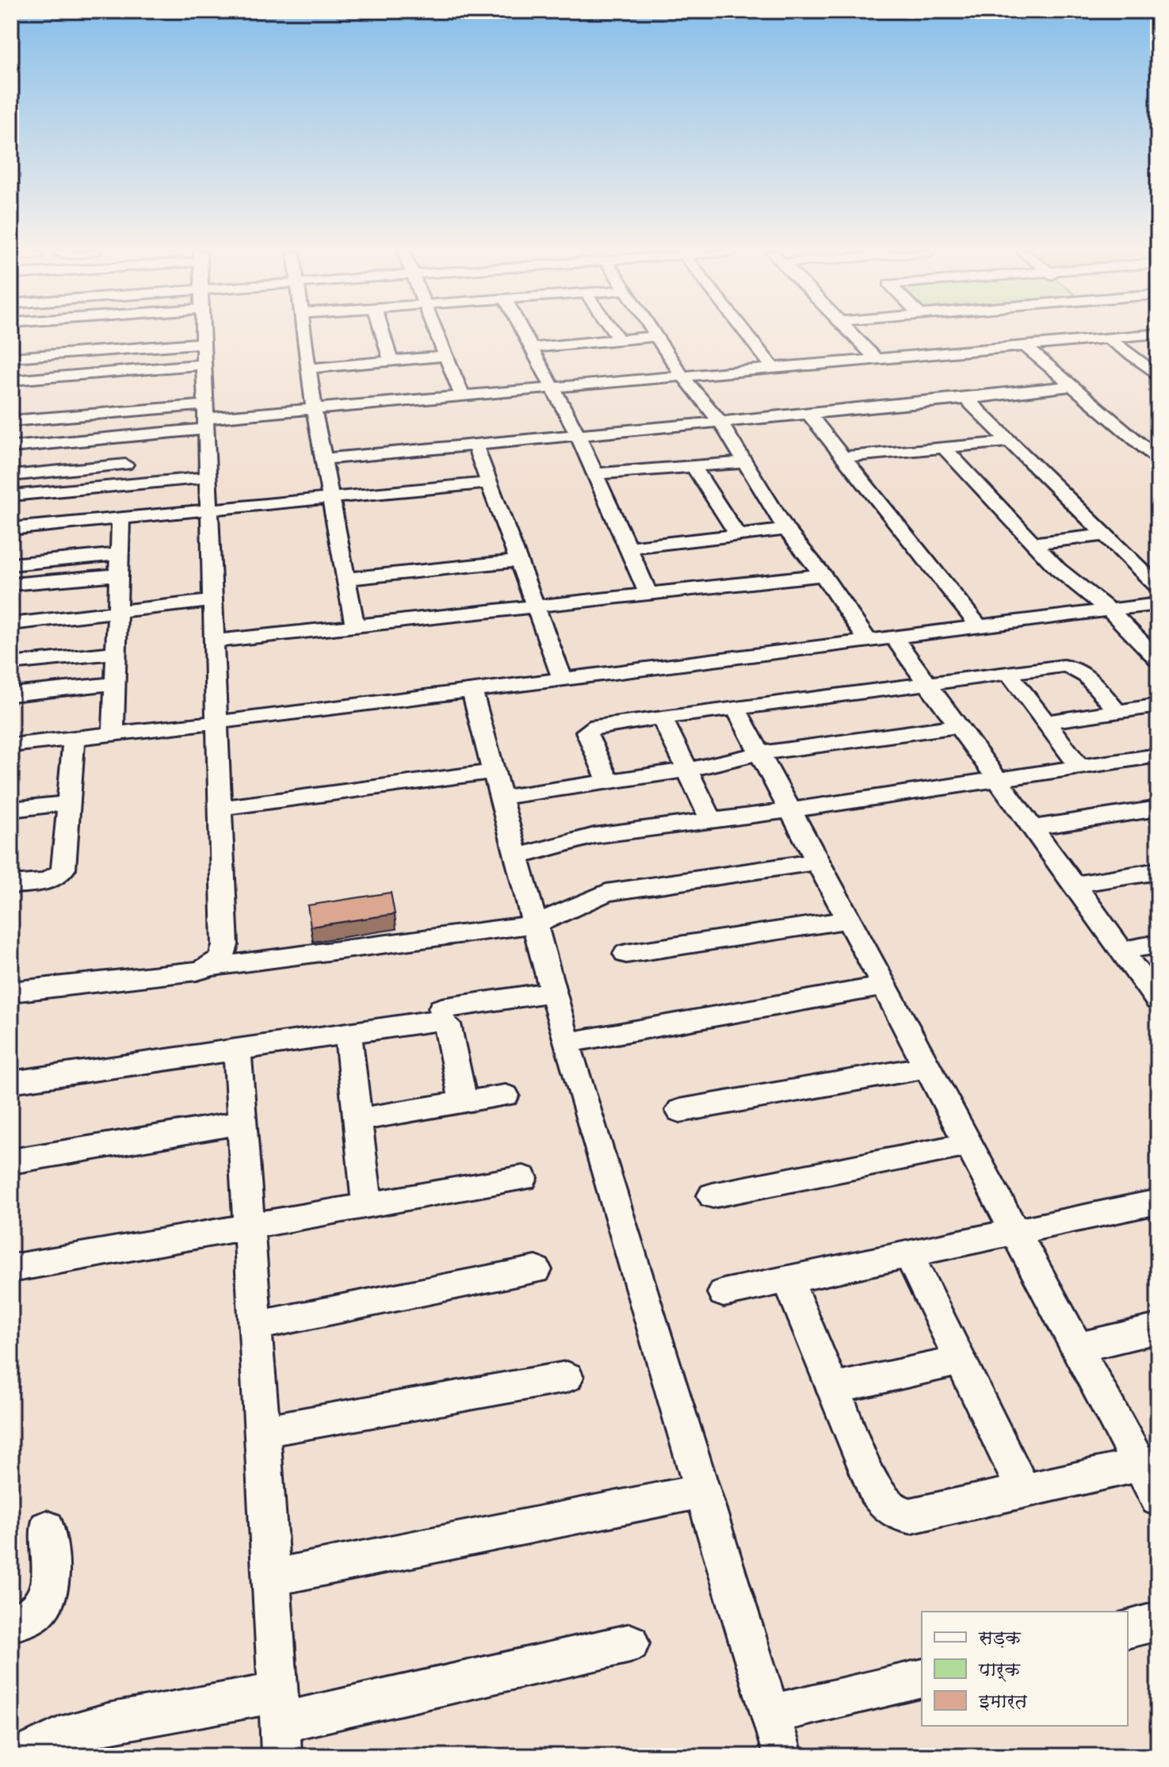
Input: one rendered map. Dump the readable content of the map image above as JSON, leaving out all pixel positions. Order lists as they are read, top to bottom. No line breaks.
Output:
{"legend":["सड़क","पार्क","इमारत"]}
